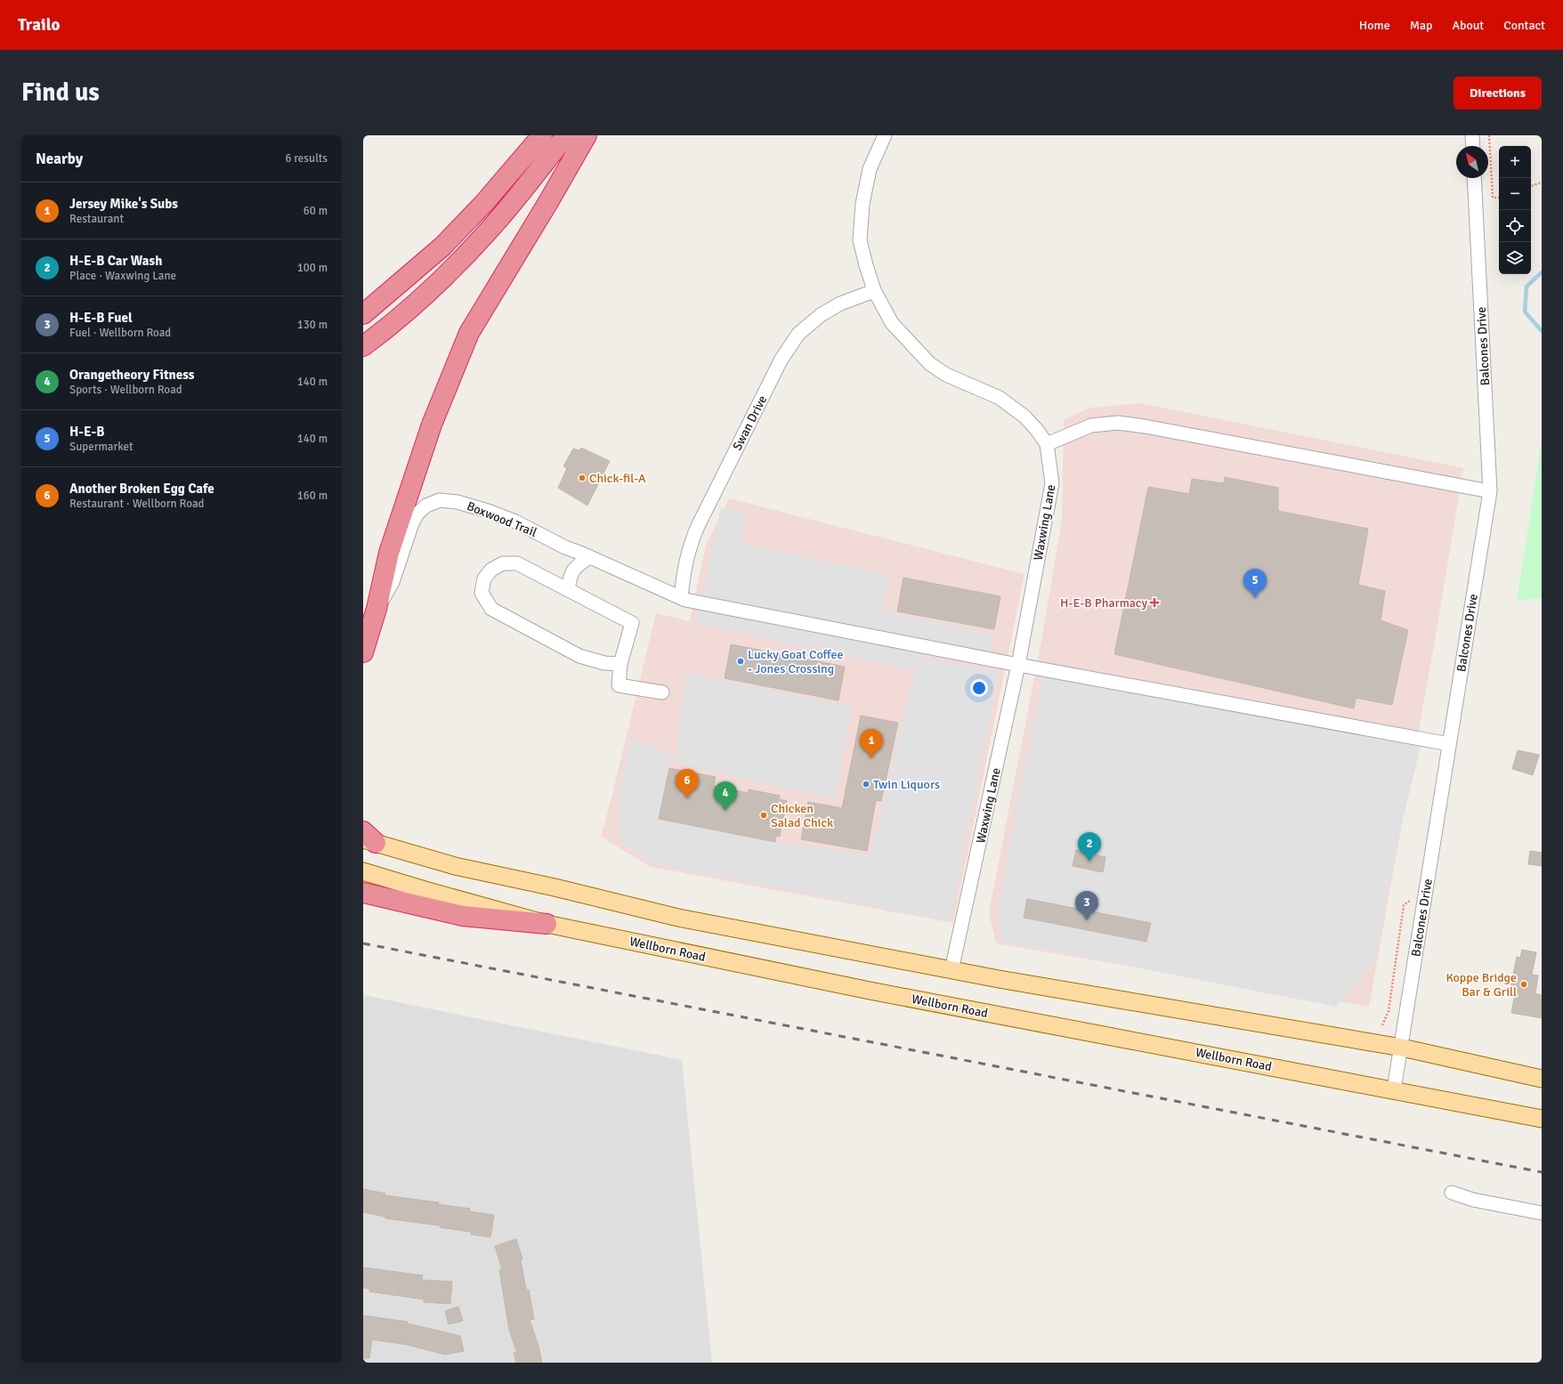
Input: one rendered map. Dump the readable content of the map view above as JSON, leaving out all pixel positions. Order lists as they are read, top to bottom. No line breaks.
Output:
{"streets":{"main road":["Wellborn Road"],"street":["Balcones Drive","Swan Drive","Boxwood Trail","Waxwing Lane"]},"crossings":[["Balcones Drive","Boxwood Trail"],["Balcones Drive","Wellborn Road"],["Swan Drive","Boxwood Trail"],["Swan Drive","Waxwing Lane"],["Boxwood Trail","Waxwing Lane"]],"places":{"other":["Chick-fil-A","Lucky Goat Coffee - Jones Crossing","Twin Liquors","Chicken Salad Chick","Koppe Bridge Bar & Grill"],"health":["H-E-B Pharmacy"]},"north":"top left","page":{"header":"Trailo","nav":["Home","Map","About","Contact"],"buttons":"Directions","title":"Find us","heading":["Nearby","6 results"],"map_buttons":["+","−"],"list":[{"mark":"1","name":"Jersey Mike's Subs","note":"Restaurant","value":"60 m"},{"mark":"2","name":"H-E-B Car Wash","note":"Place · Waxwing Lane","value":"100 m"},{"mark":"3","name":"H-E-B Fuel","note":"Fuel · Wellborn Road","value":"130 m"},{"mark":"4","name":"Orangetheory Fitness","note":"Sports · Wellborn Road","value":"140 m"},{"mark":"5","name":"H-E-B","note":"Supermarket","value":"140 m"},{"mark":"6","name":"Another Broken Egg Cafe","note":"Restaurant · Wellborn Road","value":"160 m"}],"pins":["5","1","6","4","2","3"]}}
